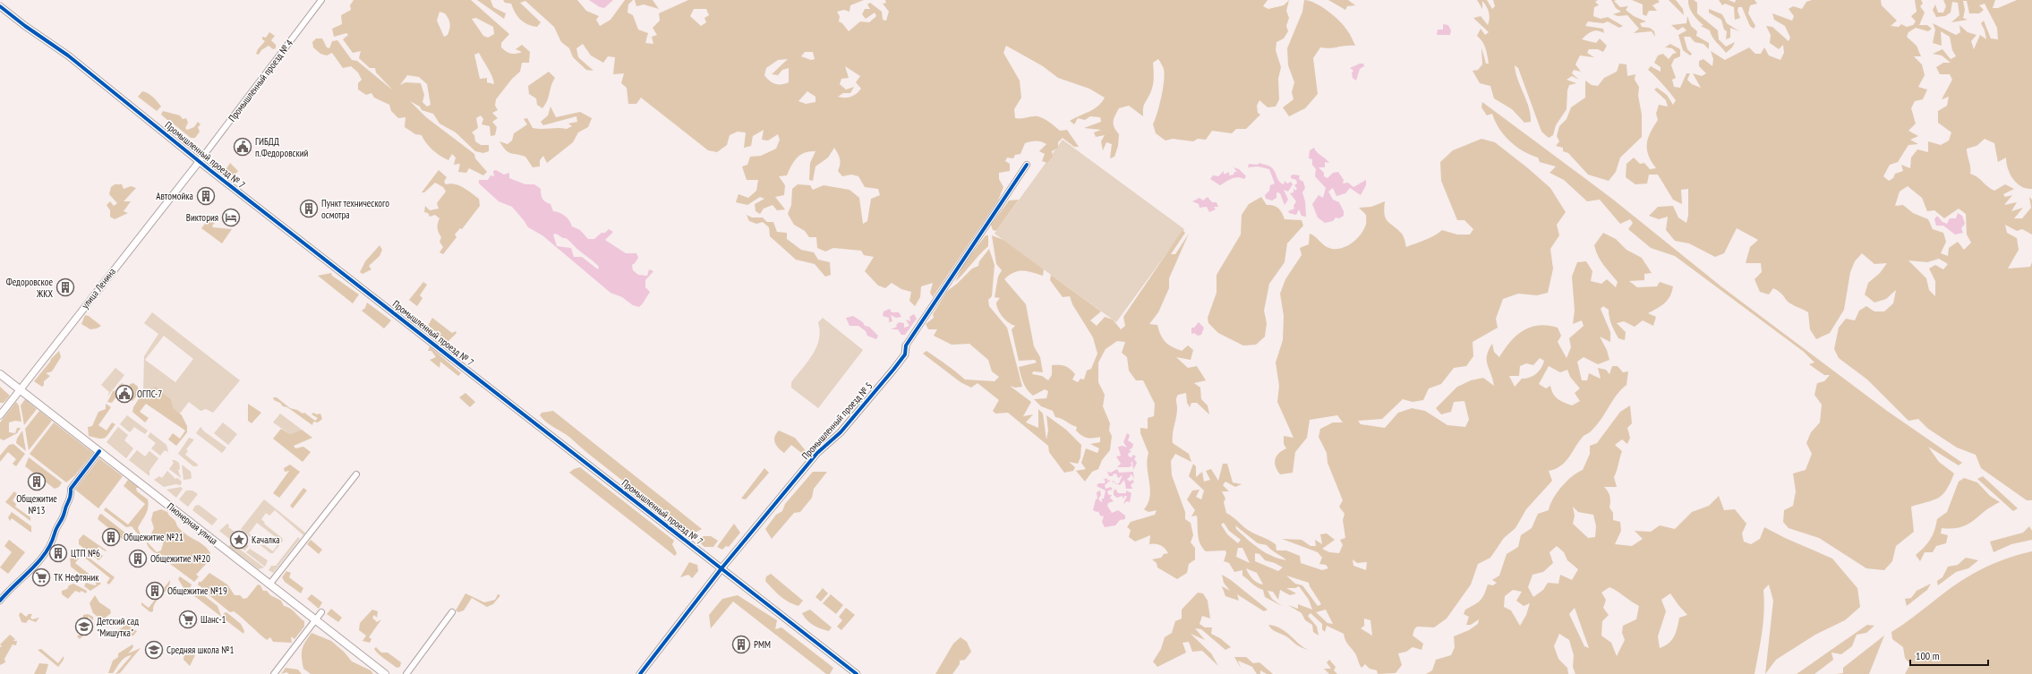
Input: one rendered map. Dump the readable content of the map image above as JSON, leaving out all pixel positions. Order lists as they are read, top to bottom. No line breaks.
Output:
{"streets":{"main road":["Пионерная улица"],"street":["Промышленный проезд № 4","Промышленный проезд № 7","улица Ленина","Промышленный проезд № 5"]},"crossings":[["Промышленный проезд № 4","Промышленный проезд № 7"],["Промышленный проезд № 4","улица Ленина"],["Промышленный проезд № 7","улица Ленина"],["Промышленный проезд № 7","Промышленный проезд № 5"],["улица Ленина","Пионерная улица"]],"places":{"public building":["ГИБДД п.Федоровский","ОГПС-7"],"building":["Автомойка","Пункт технического осмотра","Федоровское ЖКХ","Общежитие №13","Общежитие №21","ЦТП №6","Общежитие №20","Общежитие №19","РММ"],"hotel":["Виктория"],"place":["Качалка"],"supermarket":["ТК Нефтяник","Шанс-1"],"school or university":["Детский сад \"Мишутка\"","Средняя школа №1"]},"scale_bar":"100 m"}
